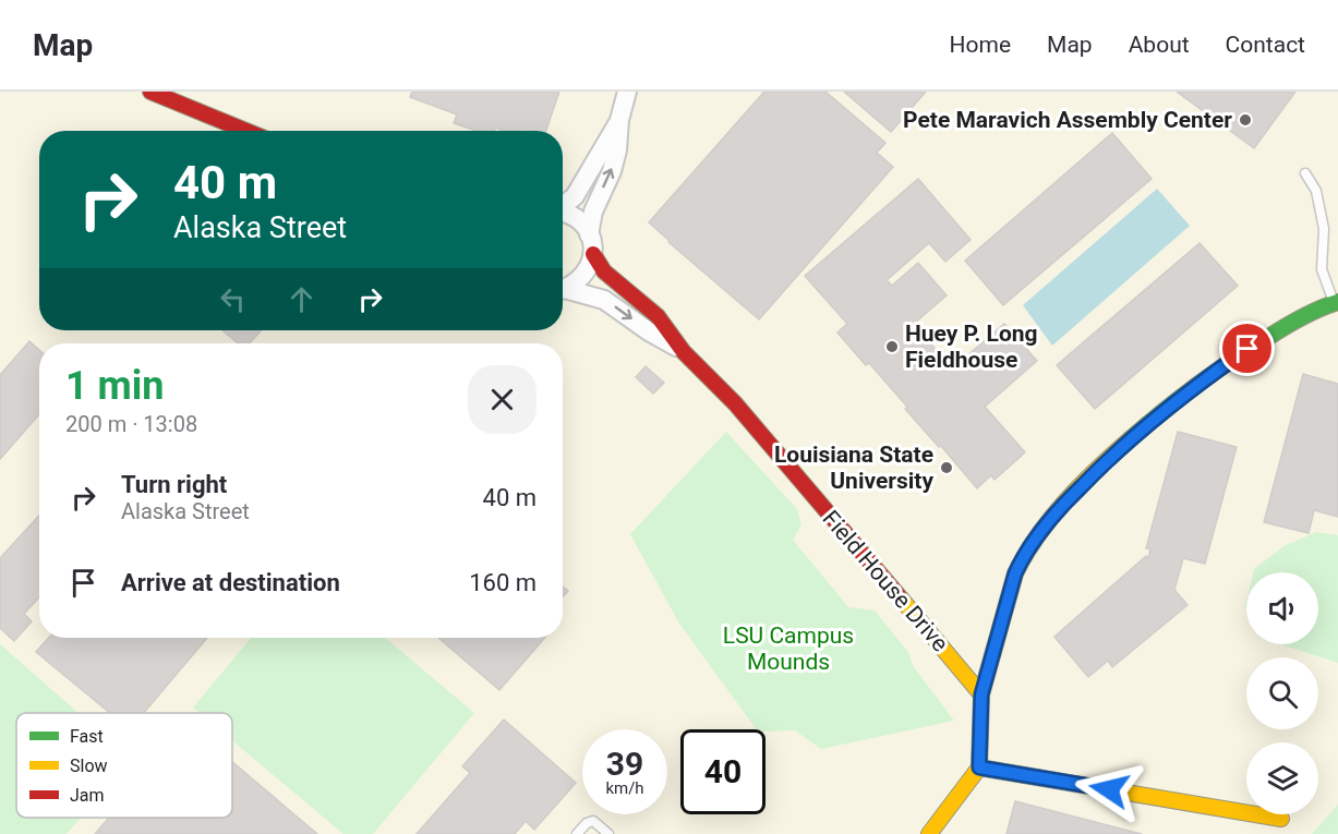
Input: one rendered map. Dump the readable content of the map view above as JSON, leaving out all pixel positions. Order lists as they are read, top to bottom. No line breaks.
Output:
{"streets":{"street":["Field House Drive"]},"parks":["LSU Campus Mounds"],"places":["Pete Maravich Assembly Center","Huey P. Long Fieldhouse","Louisiana State University"],"legend":["Fast","Slow","Jam"],"page":{"header":"Map","nav":["Home","Map","About","Contact"],"turn":["40 m","Alaska Street"],"heading":["1 min","200 m · 13:08"],"list":[{"name":"Turn right","note":"Alaska Street","value":"40 m"},{"name":"Arrive at destination","value":"160 m"}],"speed":"39 km/h","limit":"40"}}
